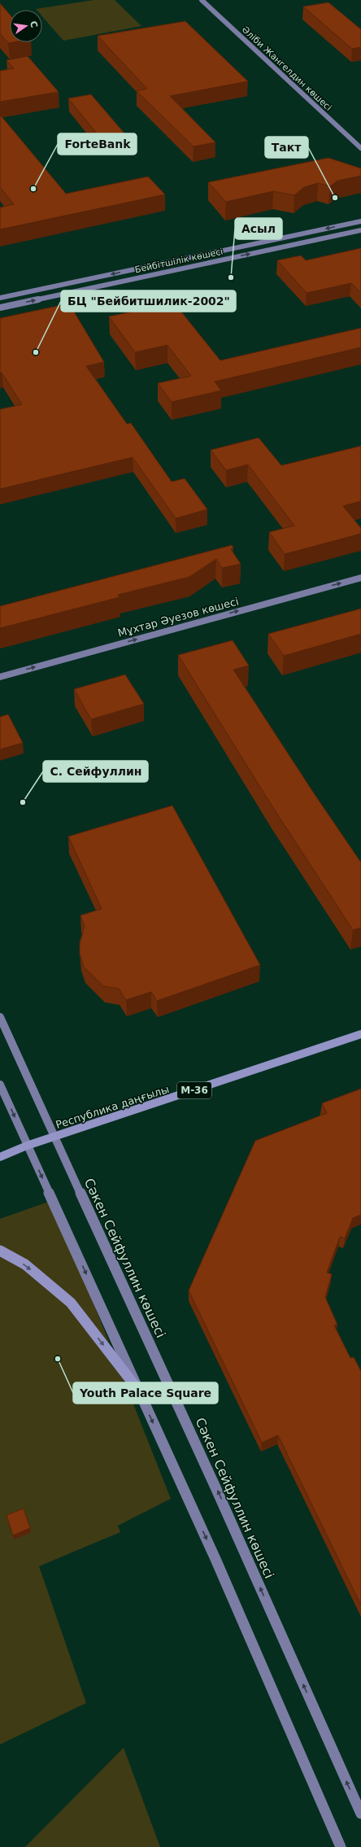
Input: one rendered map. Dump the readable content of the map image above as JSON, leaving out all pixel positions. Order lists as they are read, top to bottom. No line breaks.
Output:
{"streets":{"main road":["Әліби Жангелдин көшесі","Бейбітшілік көшесі","Мұхтар Әуезов көшесі","M-36","Республика даңғылы","Сәкен Сейфуллин көшесі"]},"crossings":[["Республика даңғылы","Сәкен Сейфуллин көшесі"]],"one_way":["Мұхтар Әуезов көшесі"],"places":["ForteBank","Такт","Асыл","БЦ \"Бейбитшилик-2002\"","С. Сейфуллин","Youth Palace Square"],"north":"right"}
